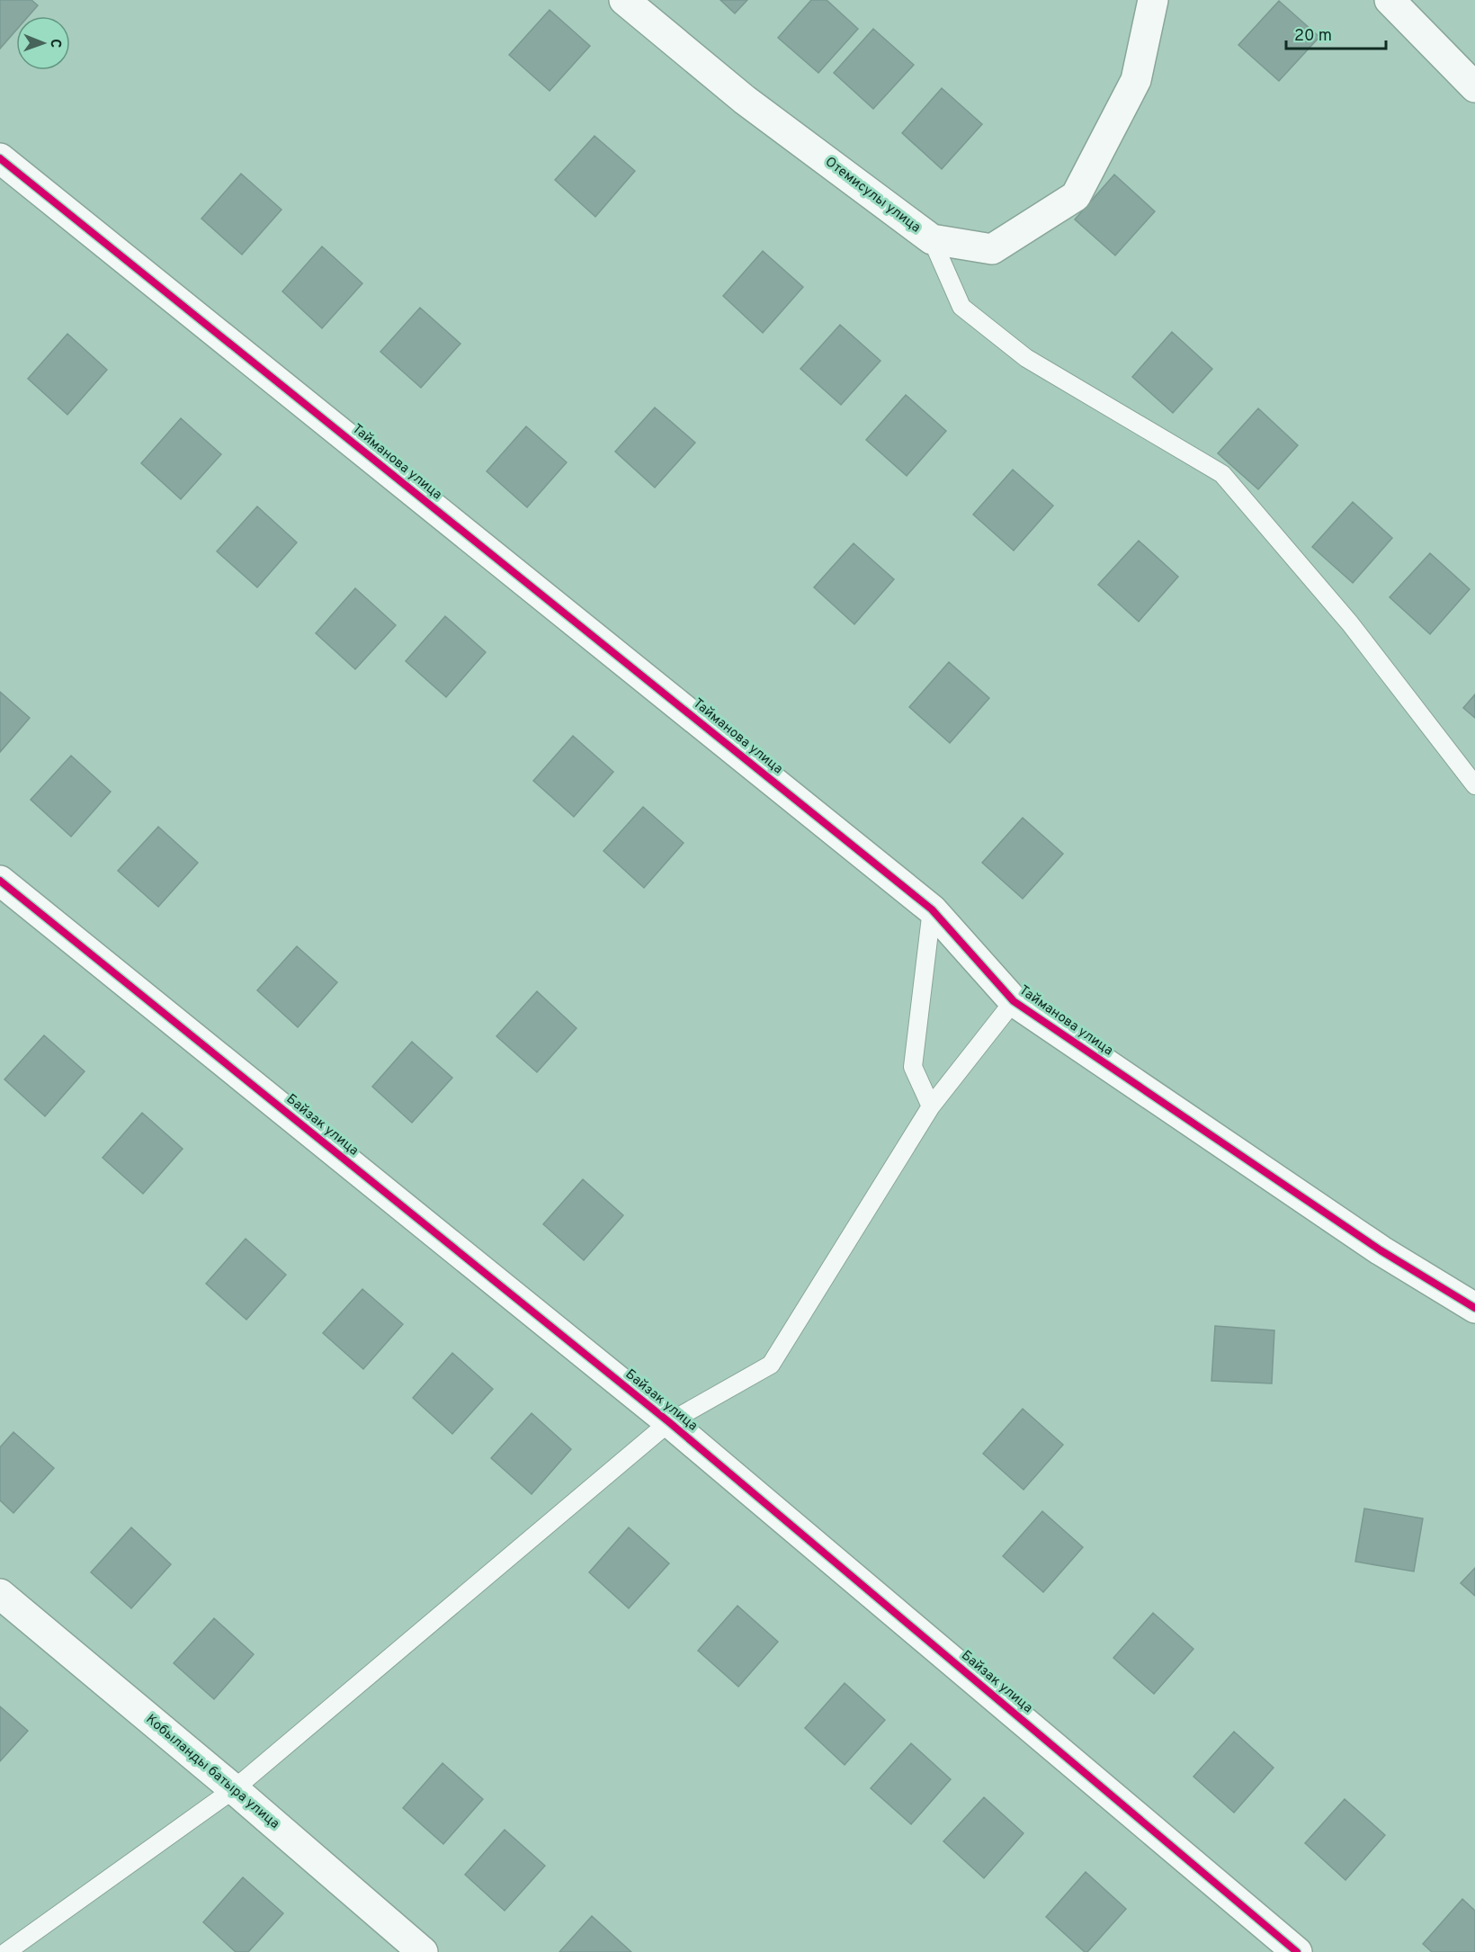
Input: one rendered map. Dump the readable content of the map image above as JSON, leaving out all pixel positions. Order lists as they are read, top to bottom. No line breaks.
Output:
{"streets":{"street":["Отемисулы улица","Тайманова улица","Байзак улица","Кобыланды батыра улица"]},"scale_bar":"20 m","north":"right"}
